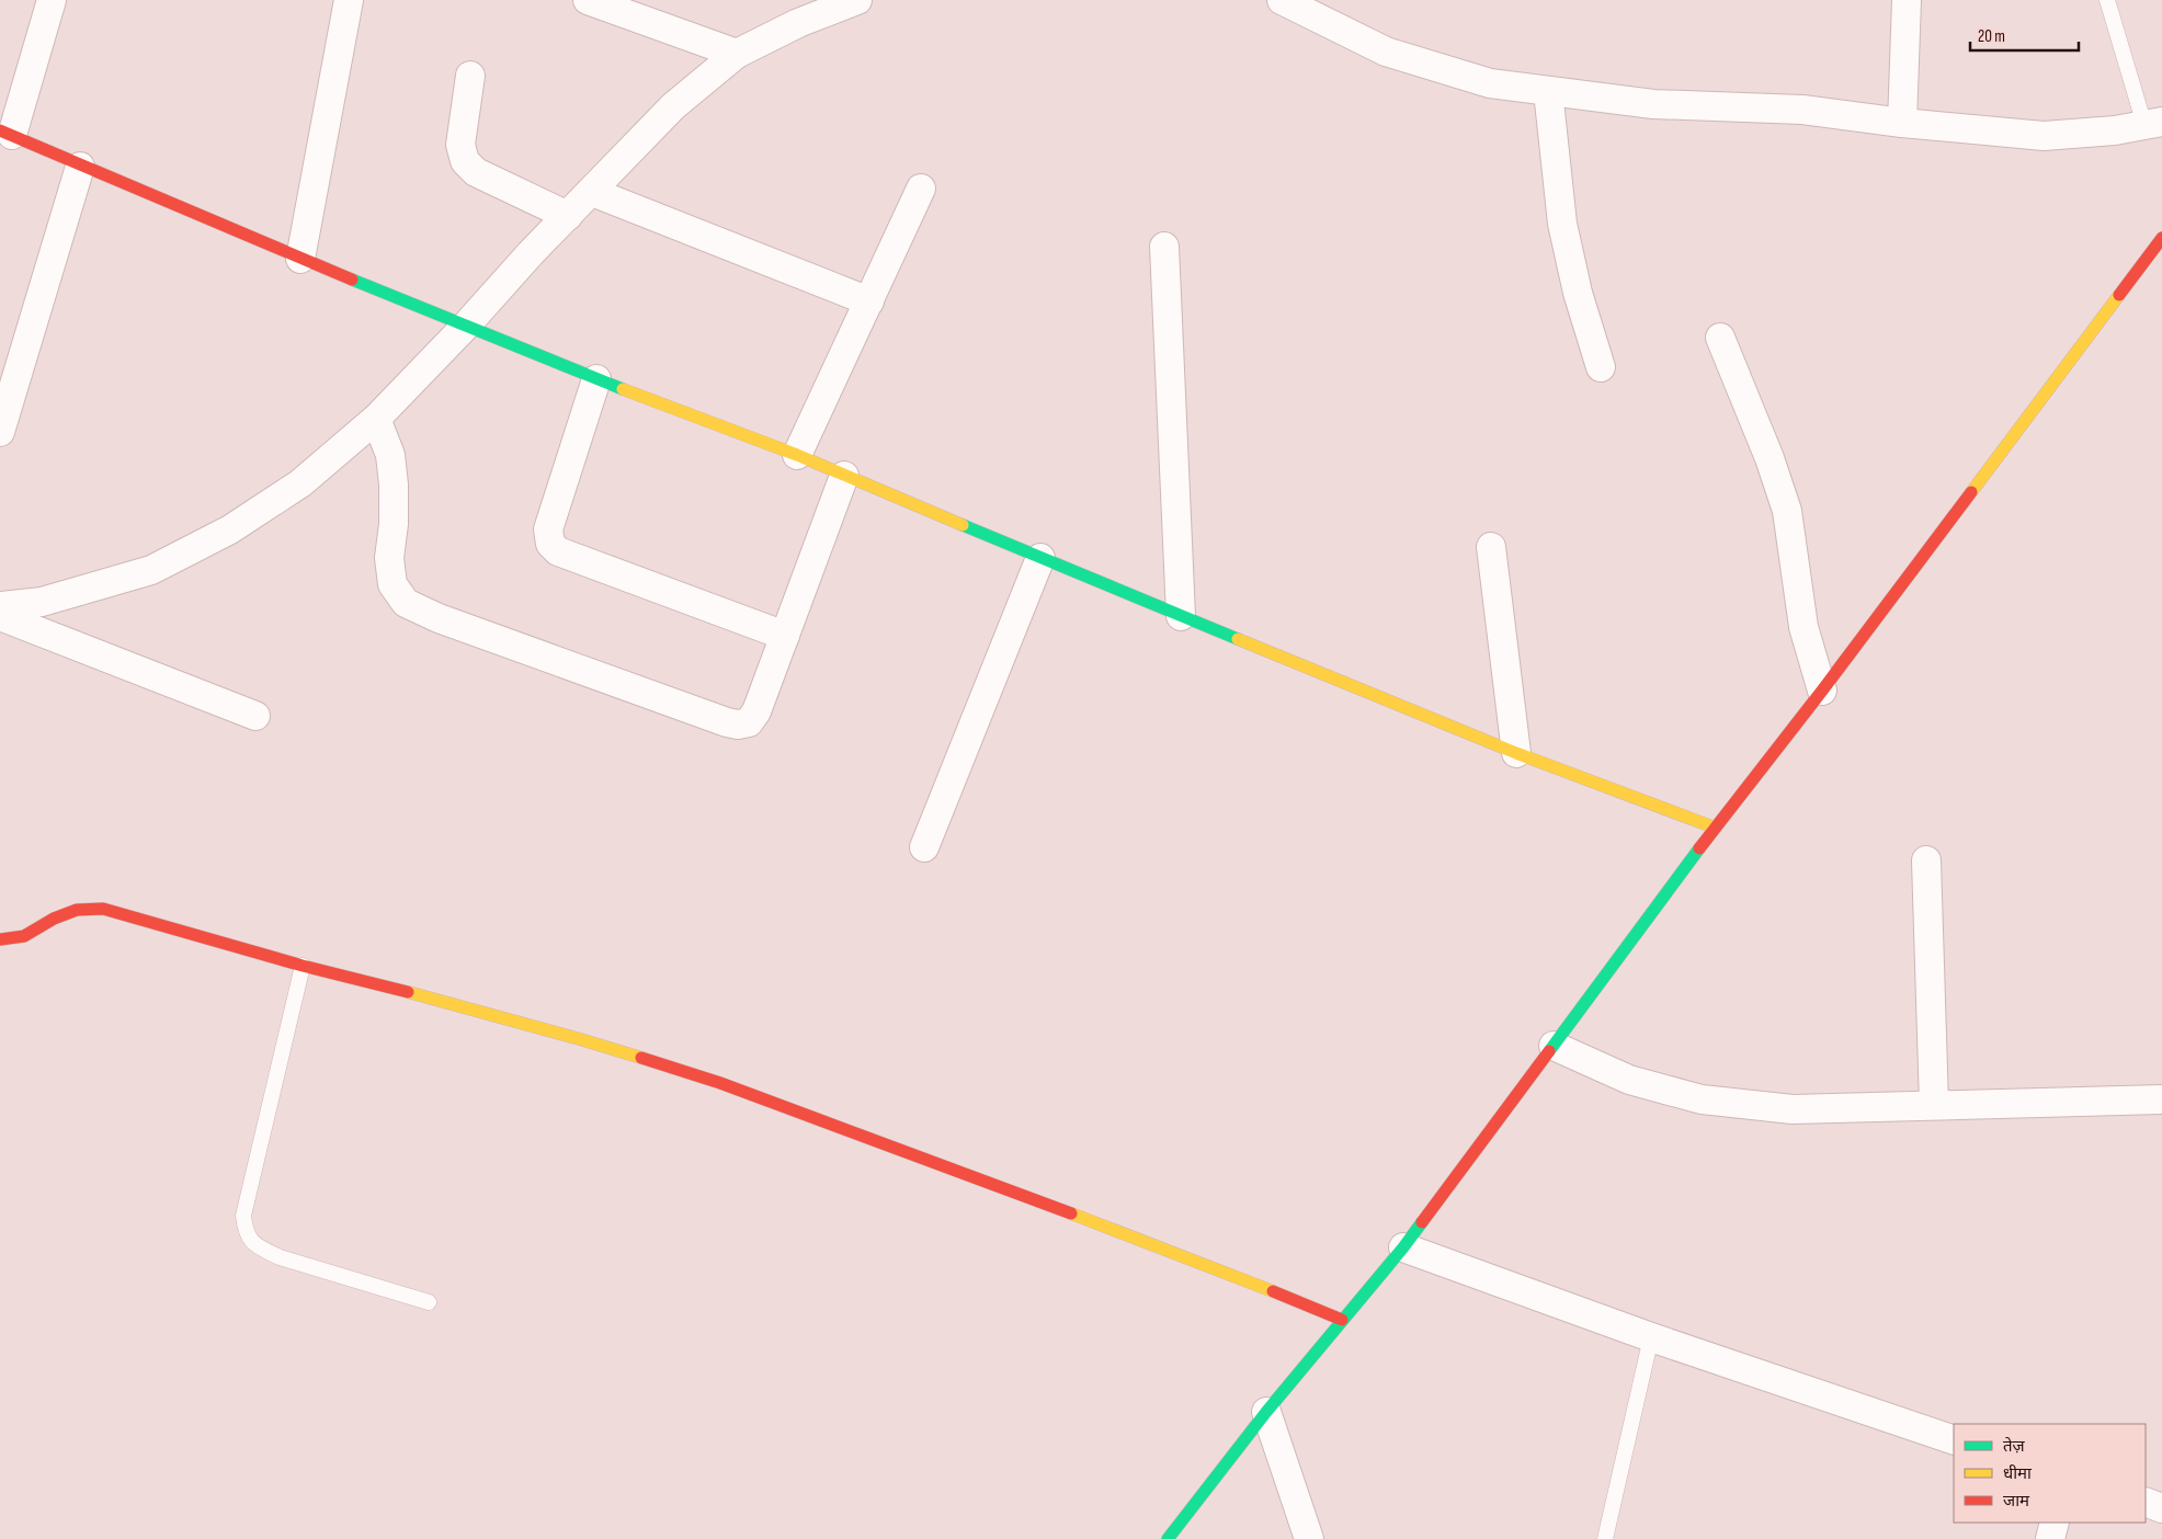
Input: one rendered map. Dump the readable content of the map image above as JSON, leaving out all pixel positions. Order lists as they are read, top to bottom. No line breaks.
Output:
{"legend":["तेज़","धीमा","जाम"],"scale_bar":"20 m"}
